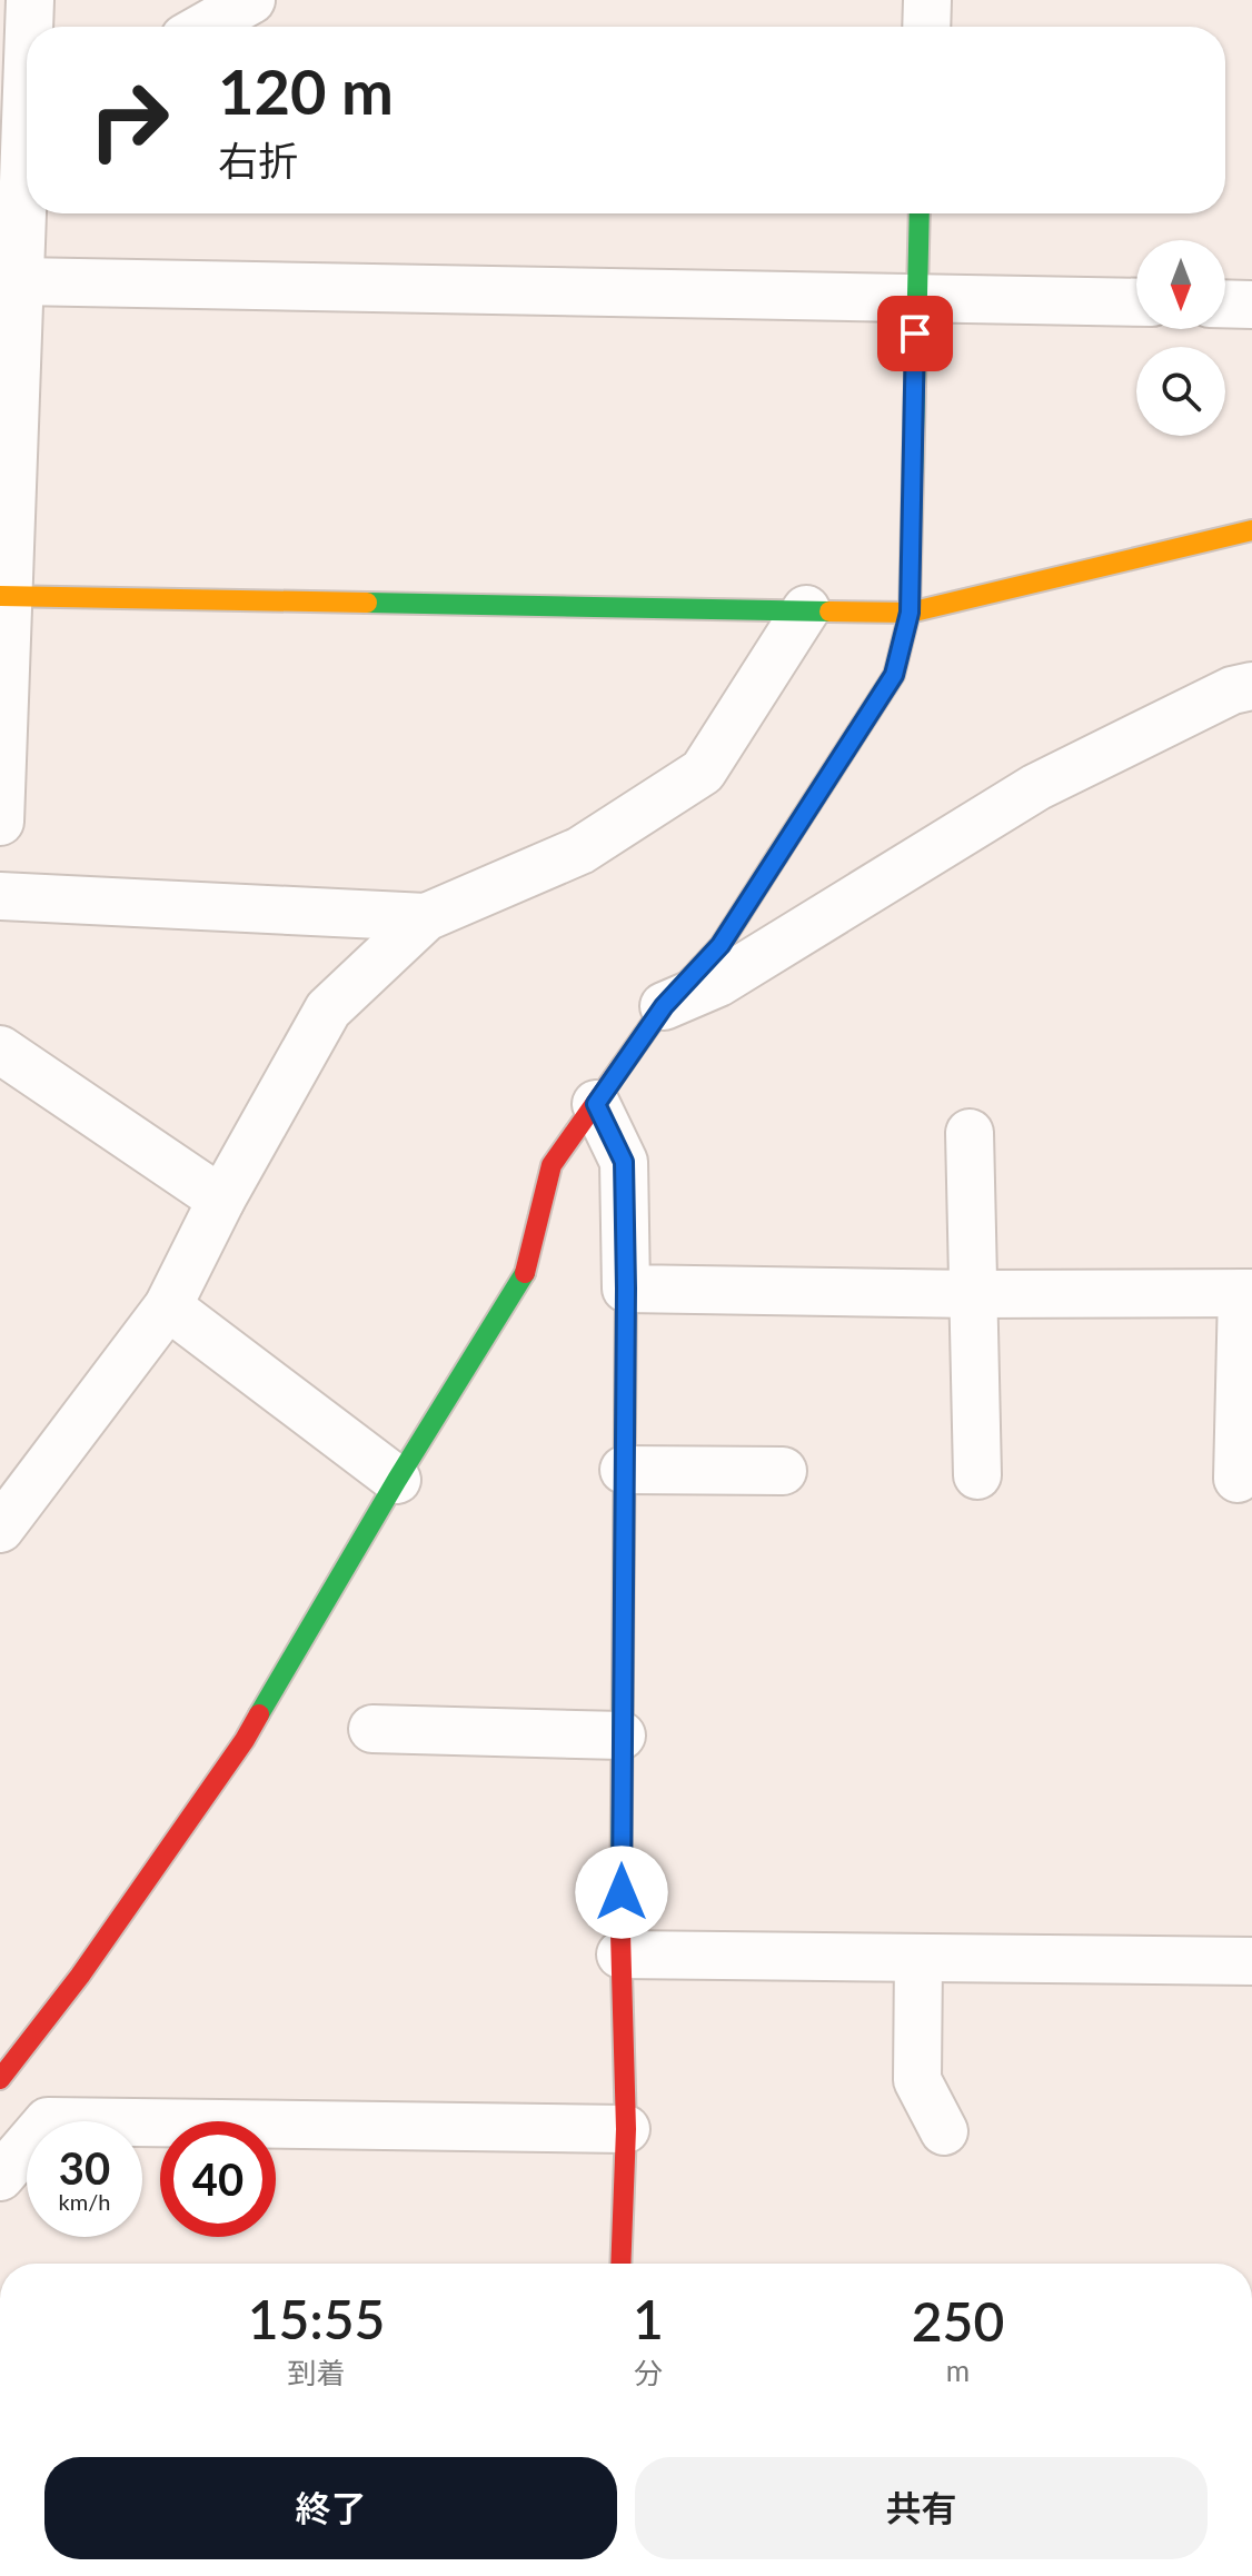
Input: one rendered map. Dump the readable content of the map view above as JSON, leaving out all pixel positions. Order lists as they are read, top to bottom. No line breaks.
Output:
{"north":"bottom","page":{"turn":["120 m","右折"],"speed":"30 km/h","limit":"40","eta":["15:55","到着","1","分","250","m"],"buttons":["終了","共有"]}}
